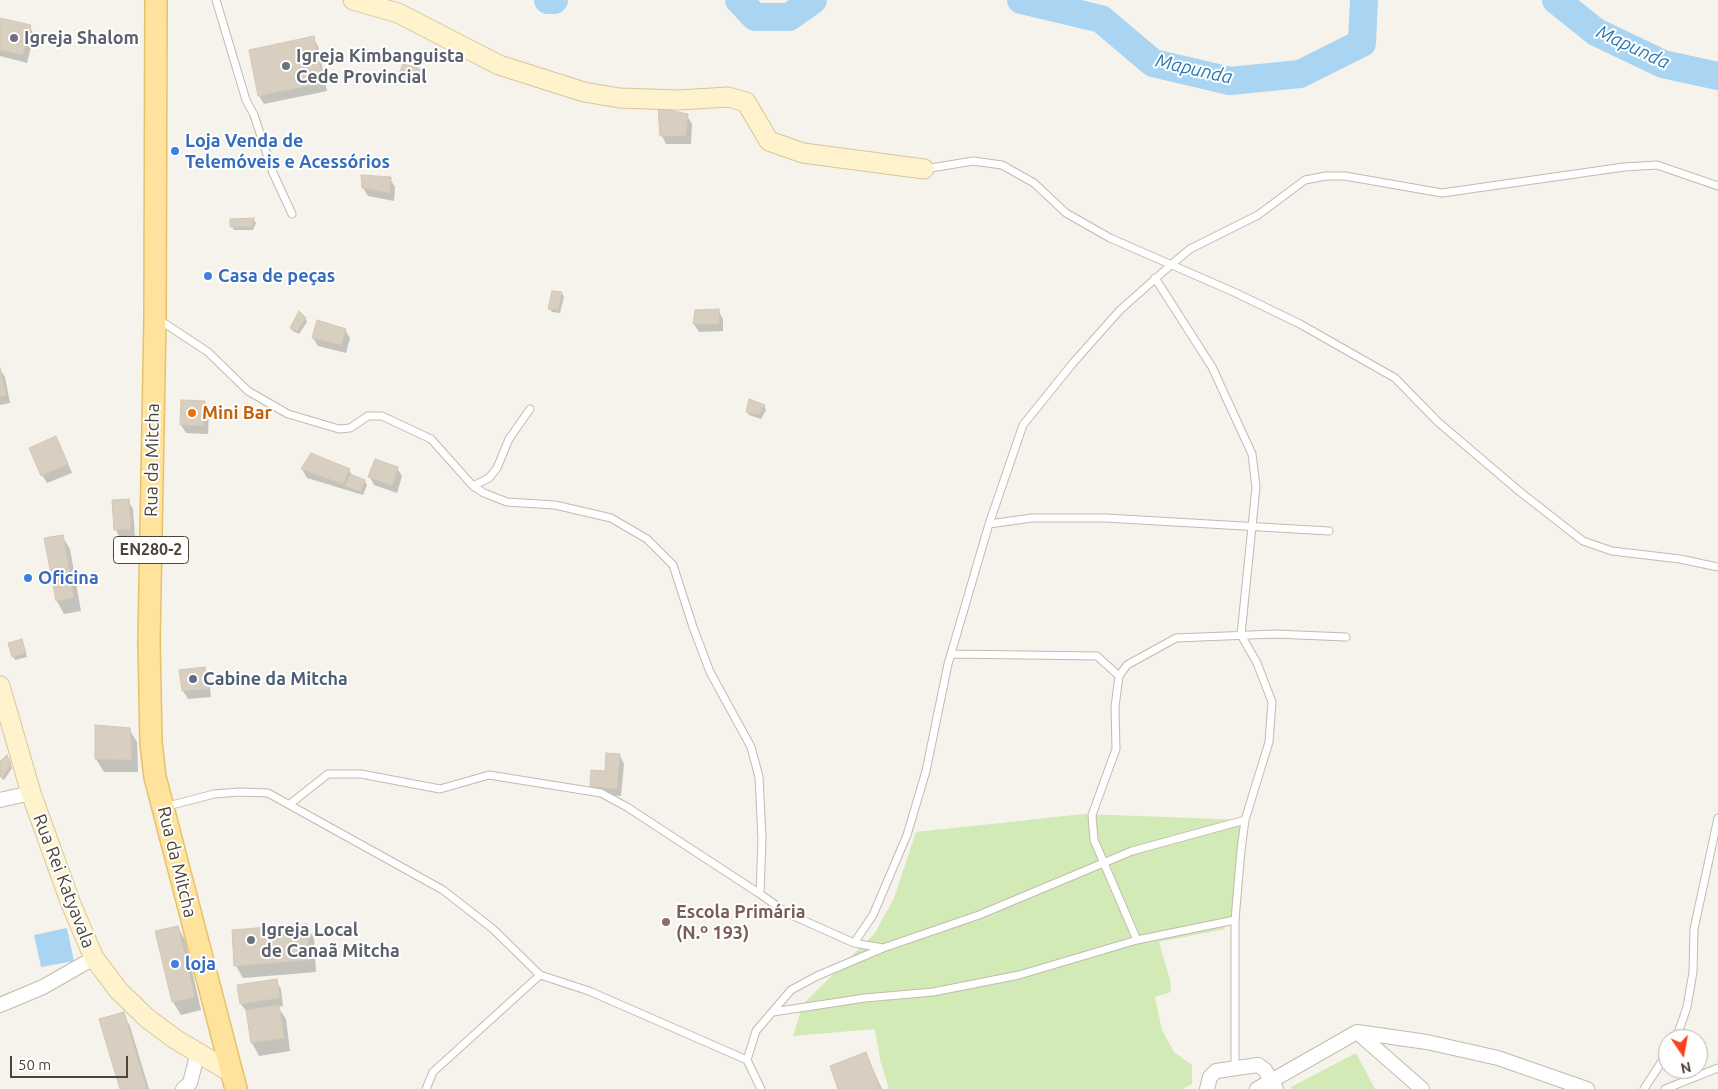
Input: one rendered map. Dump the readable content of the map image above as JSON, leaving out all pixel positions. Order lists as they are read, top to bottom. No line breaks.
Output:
{"streets":{"main road":["Rua da Mitcha","EN280-2"],"street":["Rua Rei Katyavala"]},"crossings":[["Rua da Mitcha","Rua Rei Katyavala"]],"water":["Mapunda"],"places":["Igreja Shalom","Igreja Kimbanguista Cede Provincial","Loja Venda de Telemóveis e Acessórios","Casa de peças","Mini Bar","Oficina","Cabine da Mitcha","Escola Primária (N.º 193)","Igreja Local de Canaã Mitcha","loja"],"scale_bar":"50 m","north":"bottom"}
